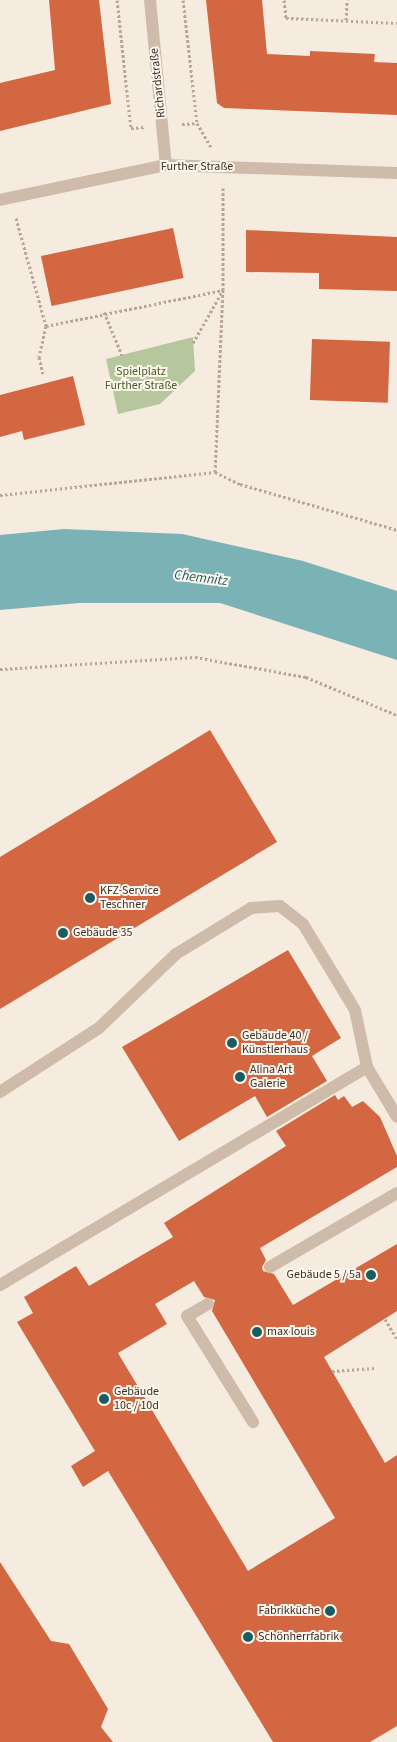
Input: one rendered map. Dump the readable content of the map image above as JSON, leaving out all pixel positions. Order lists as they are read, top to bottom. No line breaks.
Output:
{"streets":{"street":["Richardstraße","Further Straße"]},"crossings":[["Richardstraße","Further Straße"]],"water":["Chemnitz"],"parks":["Spielplatz Further Straße"],"places":["KFZ-Service Teschner","Gebäude 35","Gebäude 40 / Künstlerhaus","Alina Art Galerie","Gebäude 5 / 5a","max louis","Gebäude 10c / 10d","Fabrikküche","Schönherrfabrik"]}
